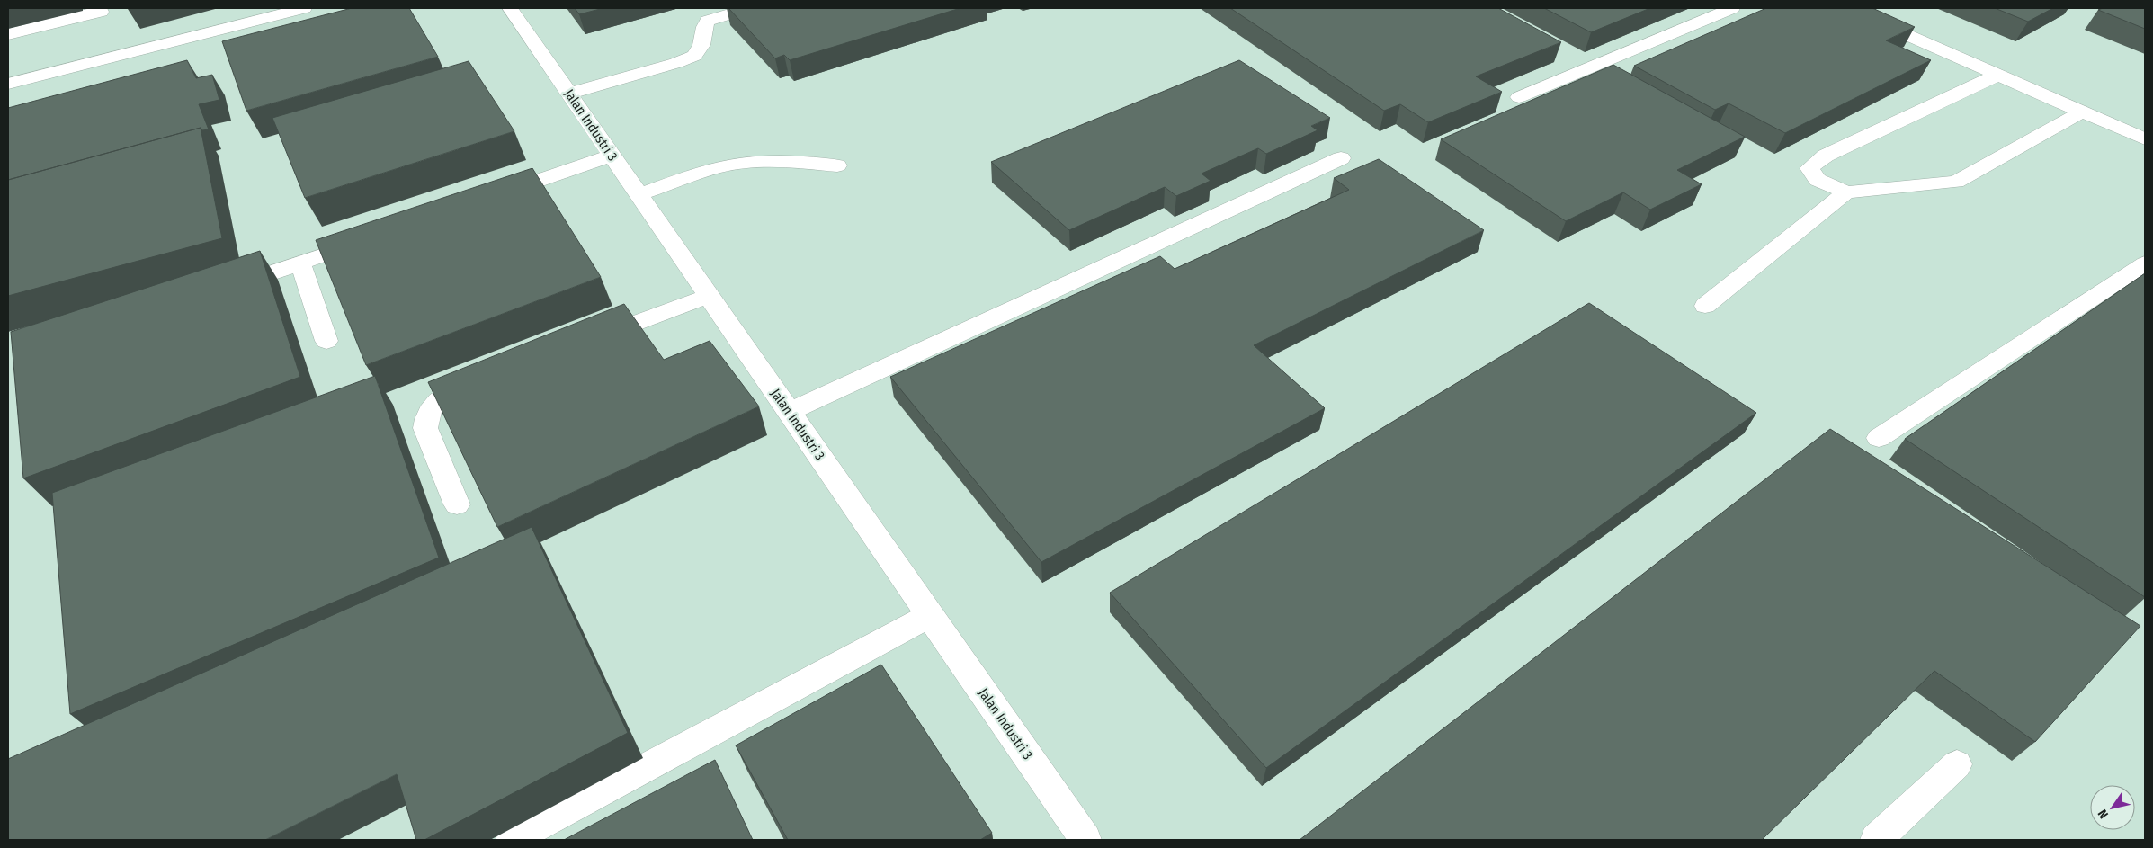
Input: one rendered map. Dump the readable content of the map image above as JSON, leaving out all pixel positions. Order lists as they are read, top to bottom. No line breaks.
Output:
{"streets":{"street":["Jalan Industri 3"]},"north":"bottom left"}
